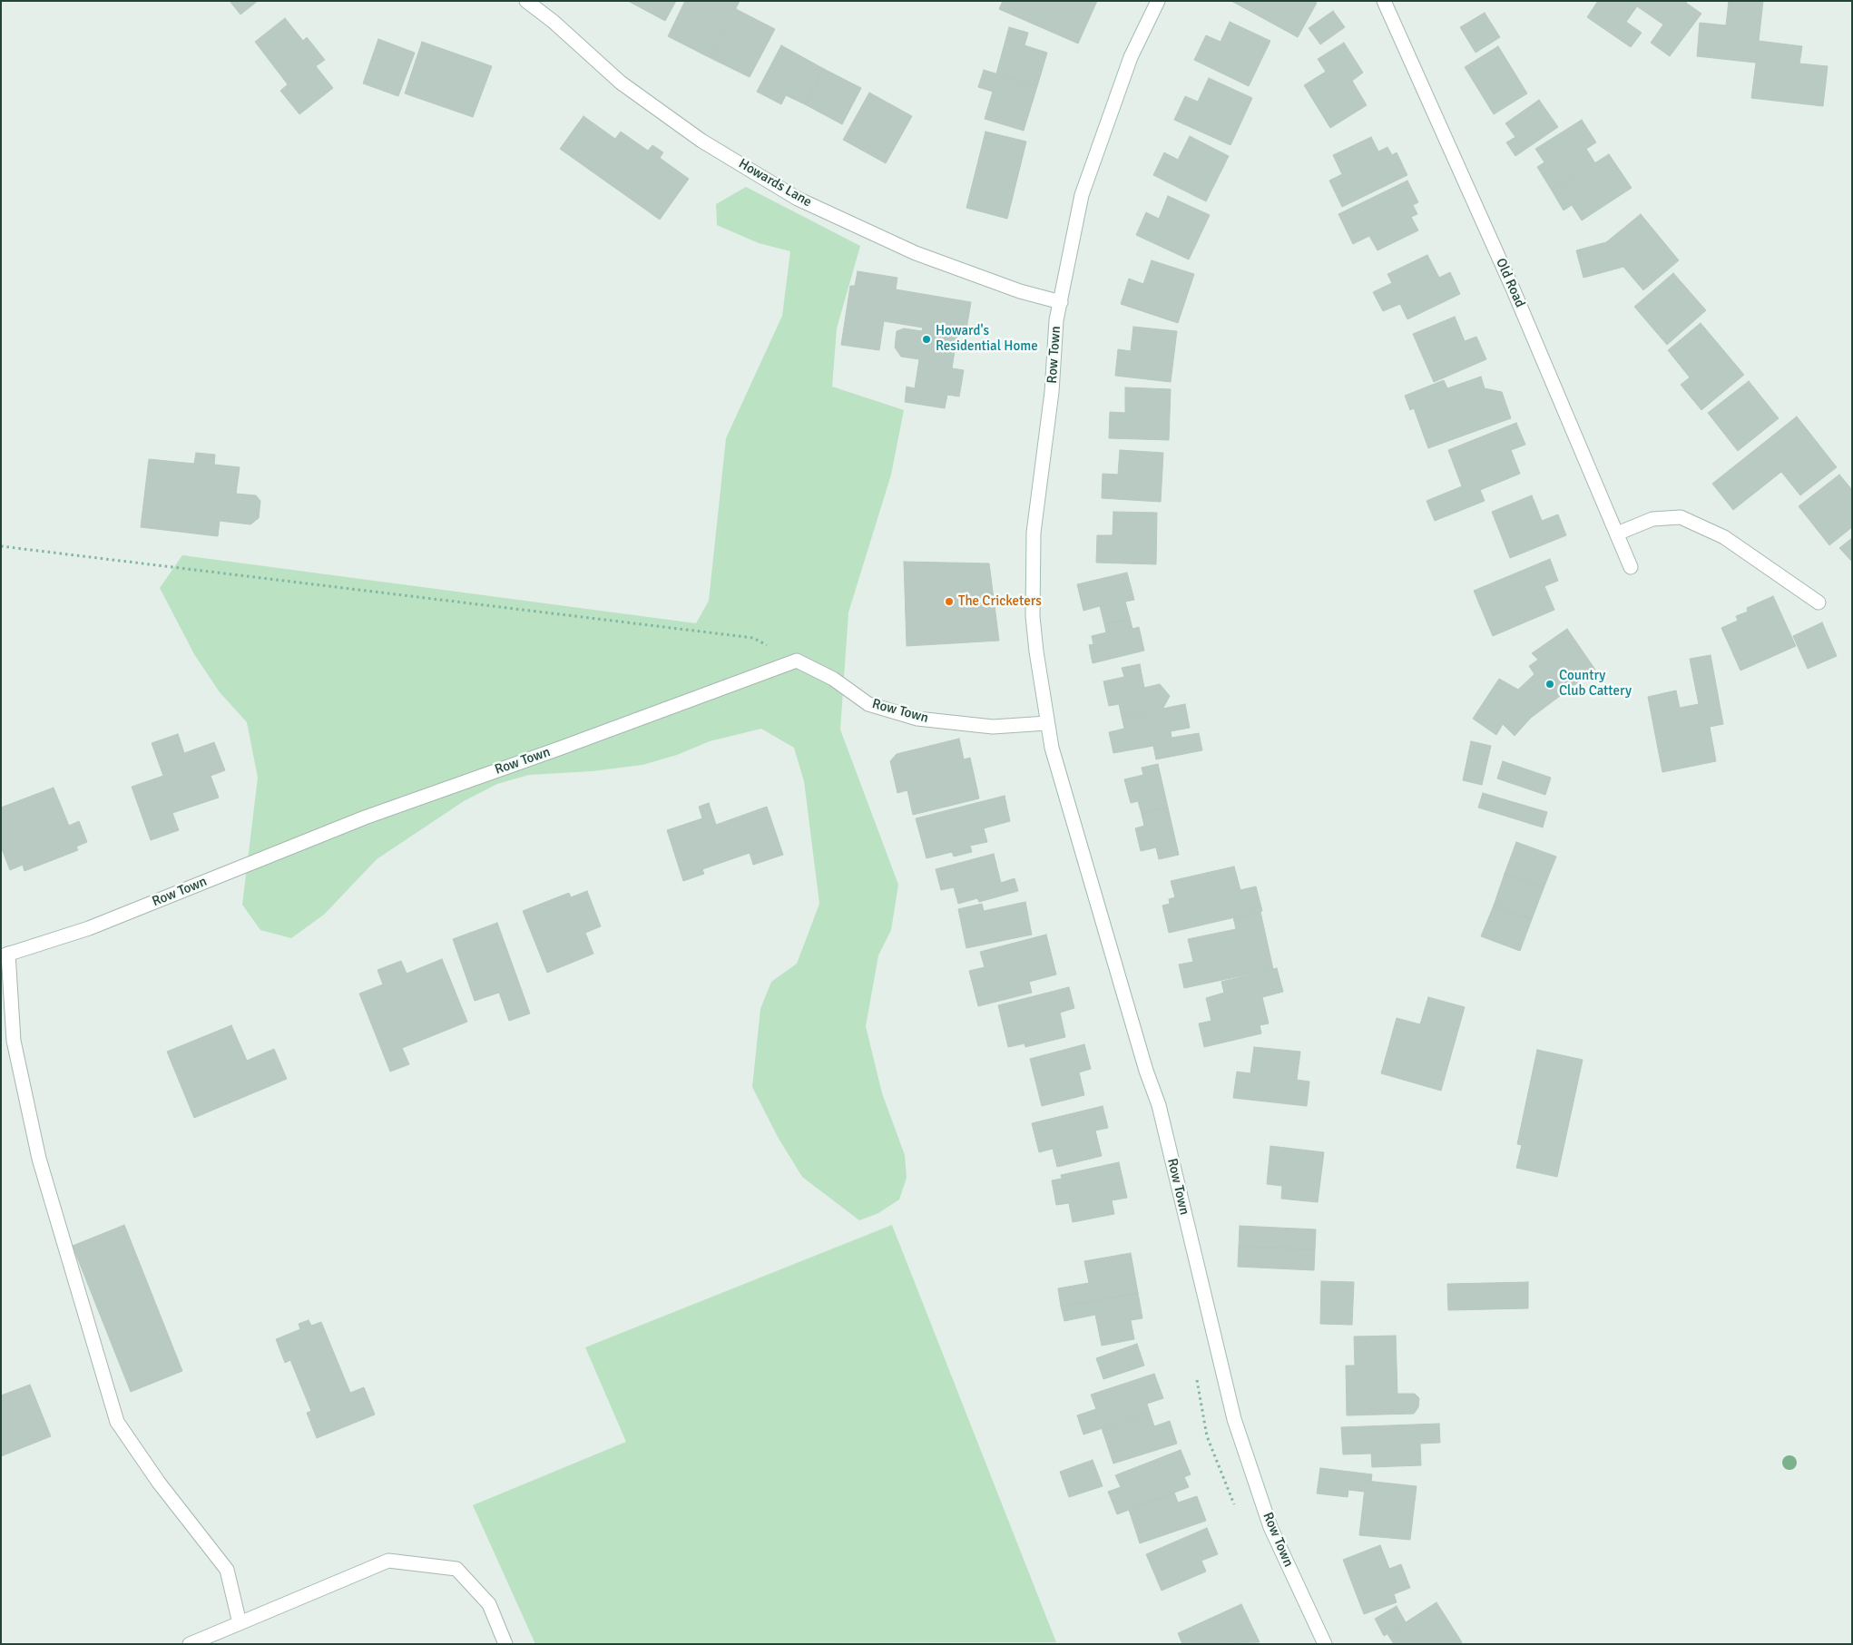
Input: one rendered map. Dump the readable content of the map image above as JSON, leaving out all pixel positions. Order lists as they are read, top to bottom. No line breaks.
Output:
{"streets":{"street":["Howards Lane","Old Road","Row Town"]},"crossings":[["Howards Lane","Row Town"]],"places":["Howard's Residential Home","The Cricketers","Country Club Cattery"]}
